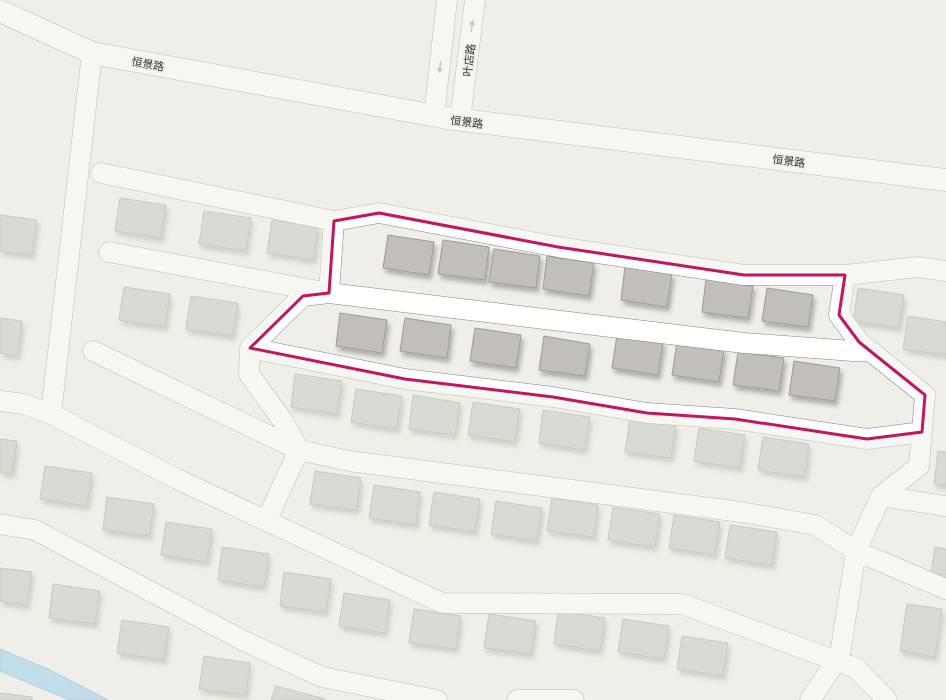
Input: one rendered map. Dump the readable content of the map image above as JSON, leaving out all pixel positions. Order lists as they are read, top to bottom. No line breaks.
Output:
{"streets":{"street":["叶店路","恒景路"]},"crossings":[["叶店路","恒景路"]]}
